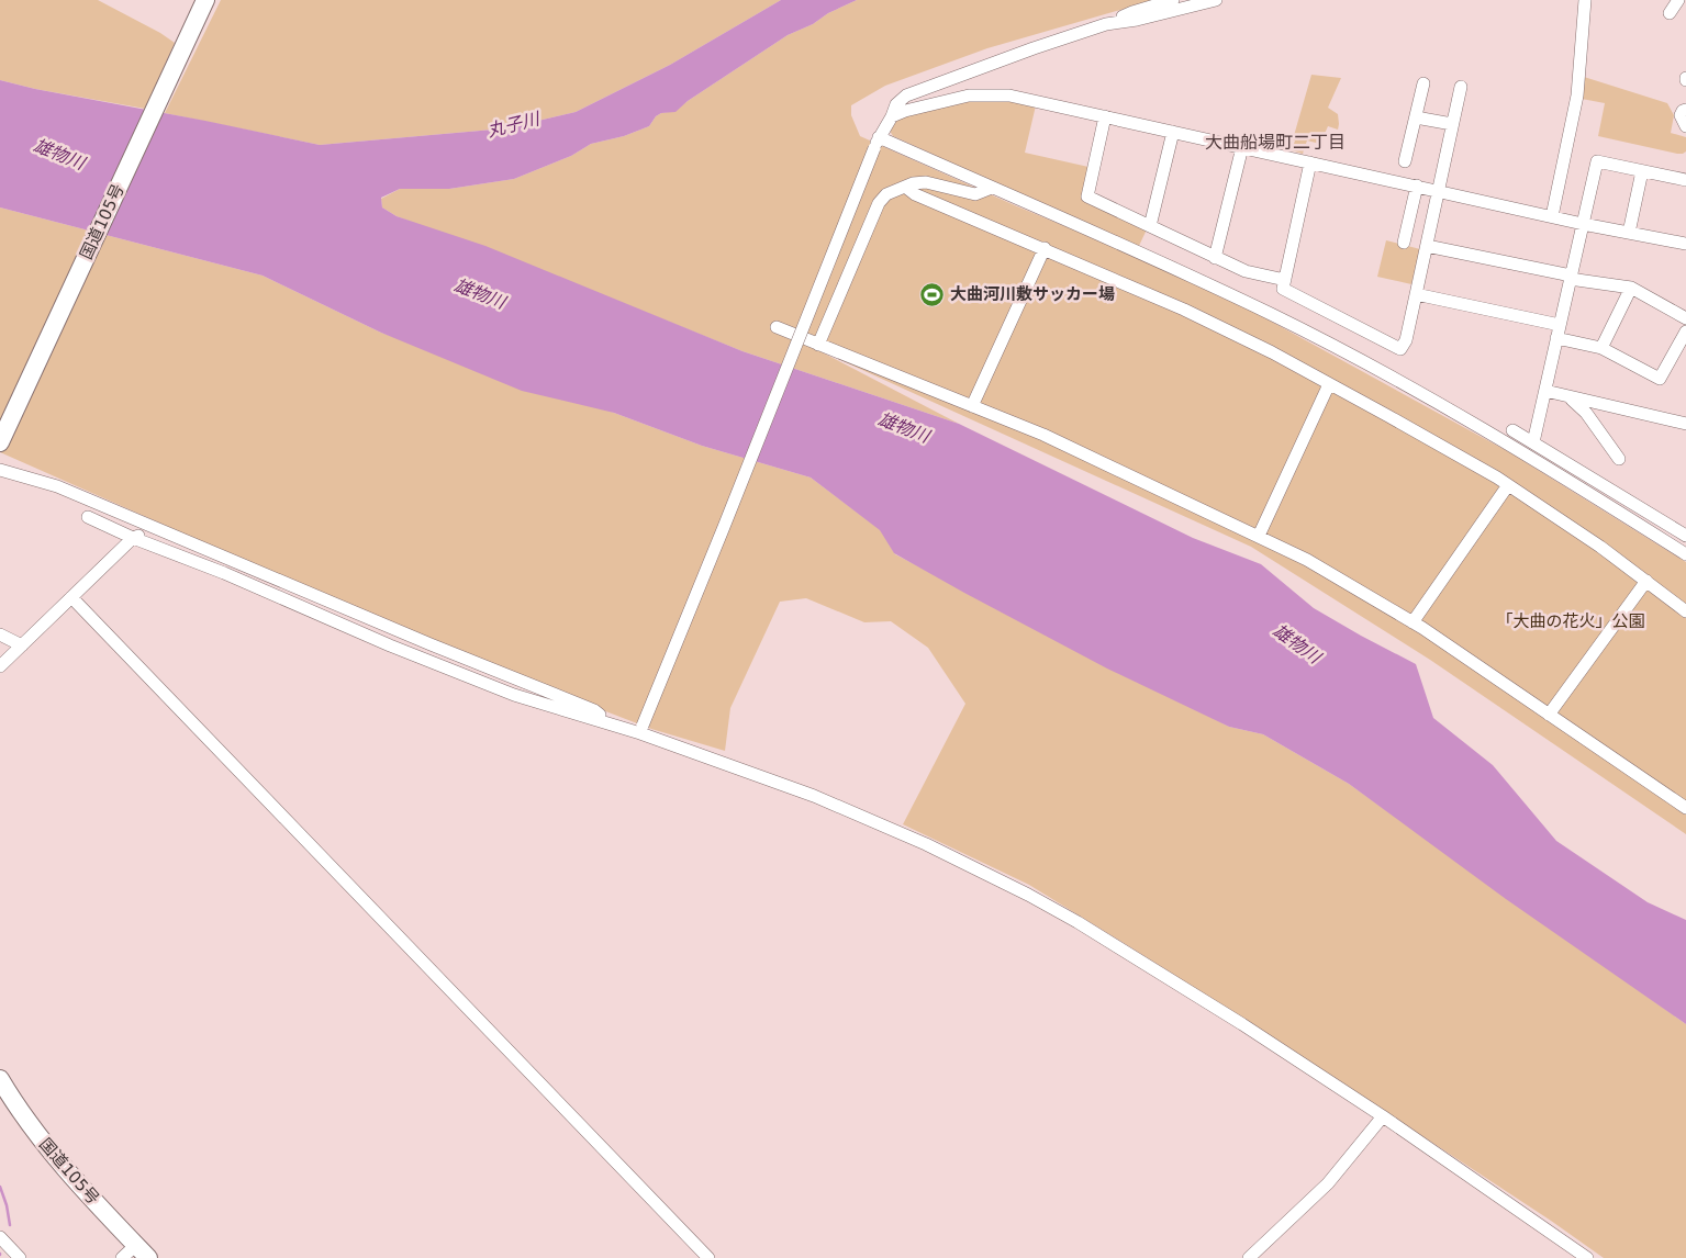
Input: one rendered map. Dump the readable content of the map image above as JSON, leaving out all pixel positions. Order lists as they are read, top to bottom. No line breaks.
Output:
{"streets":{"highway":["国道105号"]},"districts":["大曲船場町二丁目"],"water":["丸子川","雄物川"],"parks":["「大曲の花火」公園"],"places":{"sports":["大曲河川敷サッカー場"]}}
